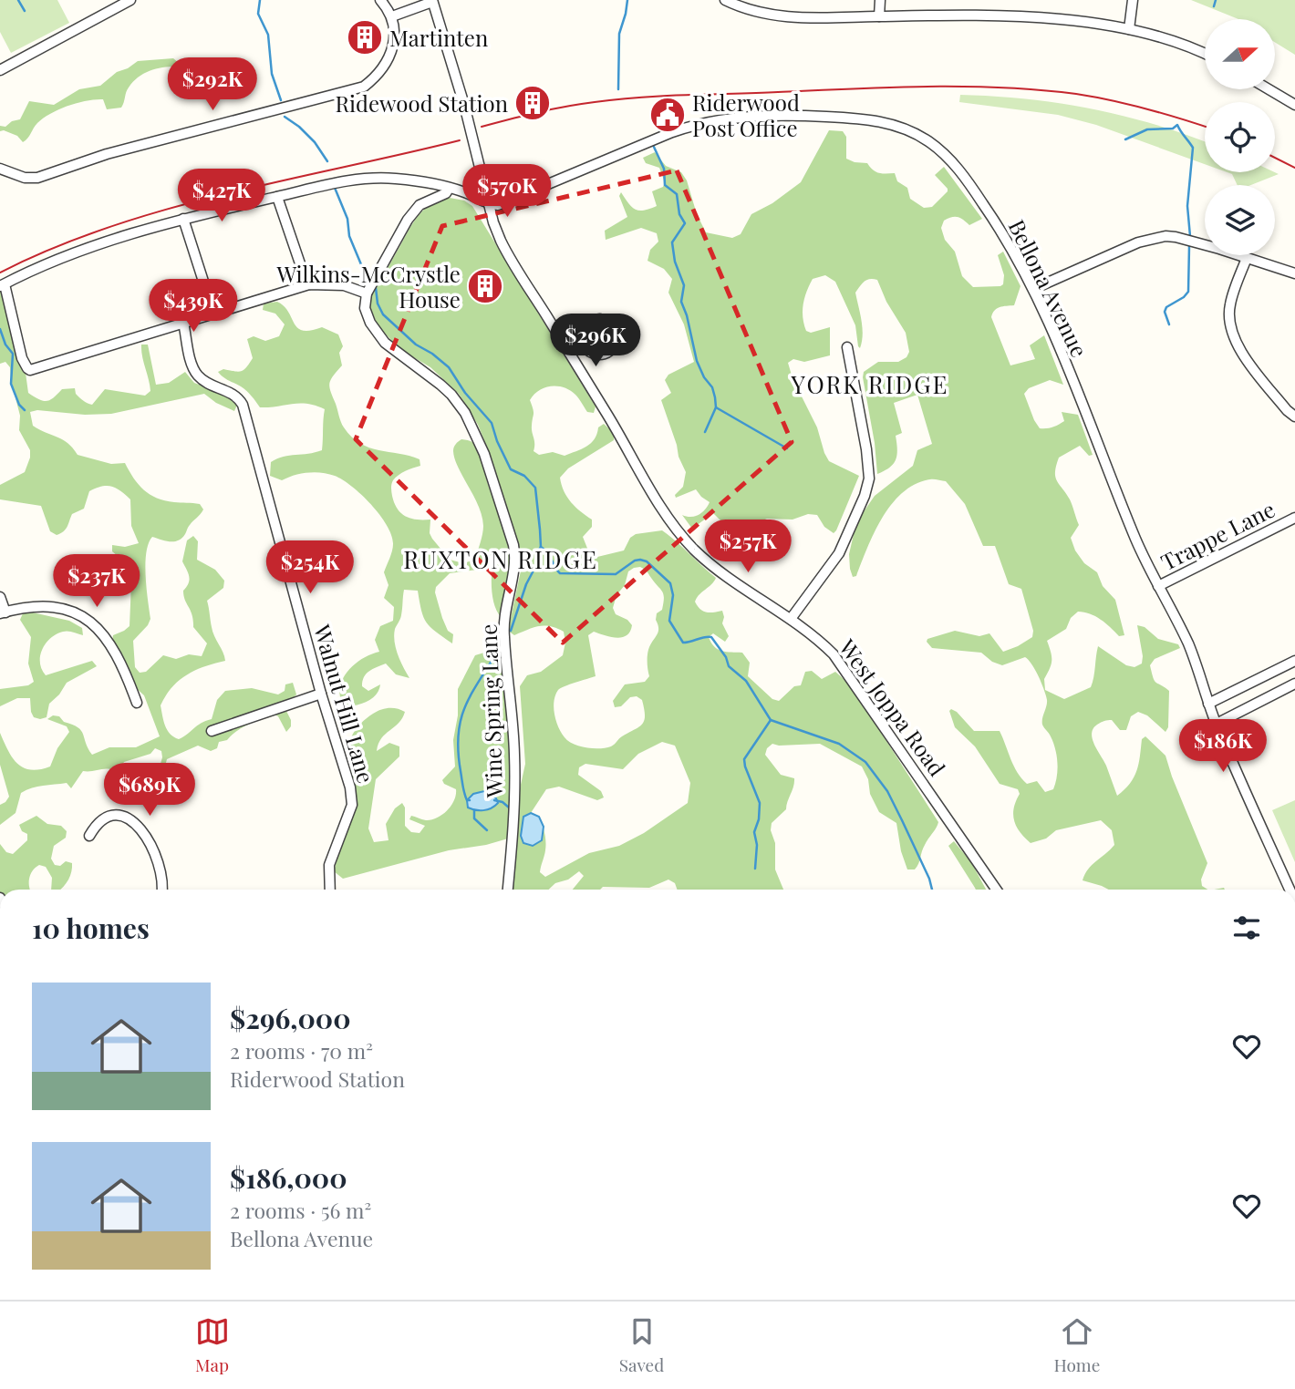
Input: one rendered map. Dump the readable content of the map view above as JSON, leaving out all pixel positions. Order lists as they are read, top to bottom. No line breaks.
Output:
{"streets":{"street":["Bellona Avenue","Trappe Lane","Walnut Hill Lane","West Joppa Road","Wine Spring Lane"]},"crossings":[["Bellona Avenue","Trappe Lane"],["Bellona Avenue","West Joppa Road"]],"districts":["YORK RIDGE","RUXTON RIDGE"],"places":{"building":["Martinten","Ridewood Station","Wilkins-McCrystle House"],"public building":["Riderwood Post Office"]},"north":"right","page":{"price":["$292K","$570K","$427K","$439K","$296K","$257K","$254K","$237K","$186K","$689K"],"heading":"10 homes","list":[{"name":"$296,000","note":"2 rooms · 70 m² · Riderwood Station"},{"name":"$186,000","note":"2 rooms · 56 m² · Bellona Avenue"}],"tabs":["Map","Saved","Home"]}}
